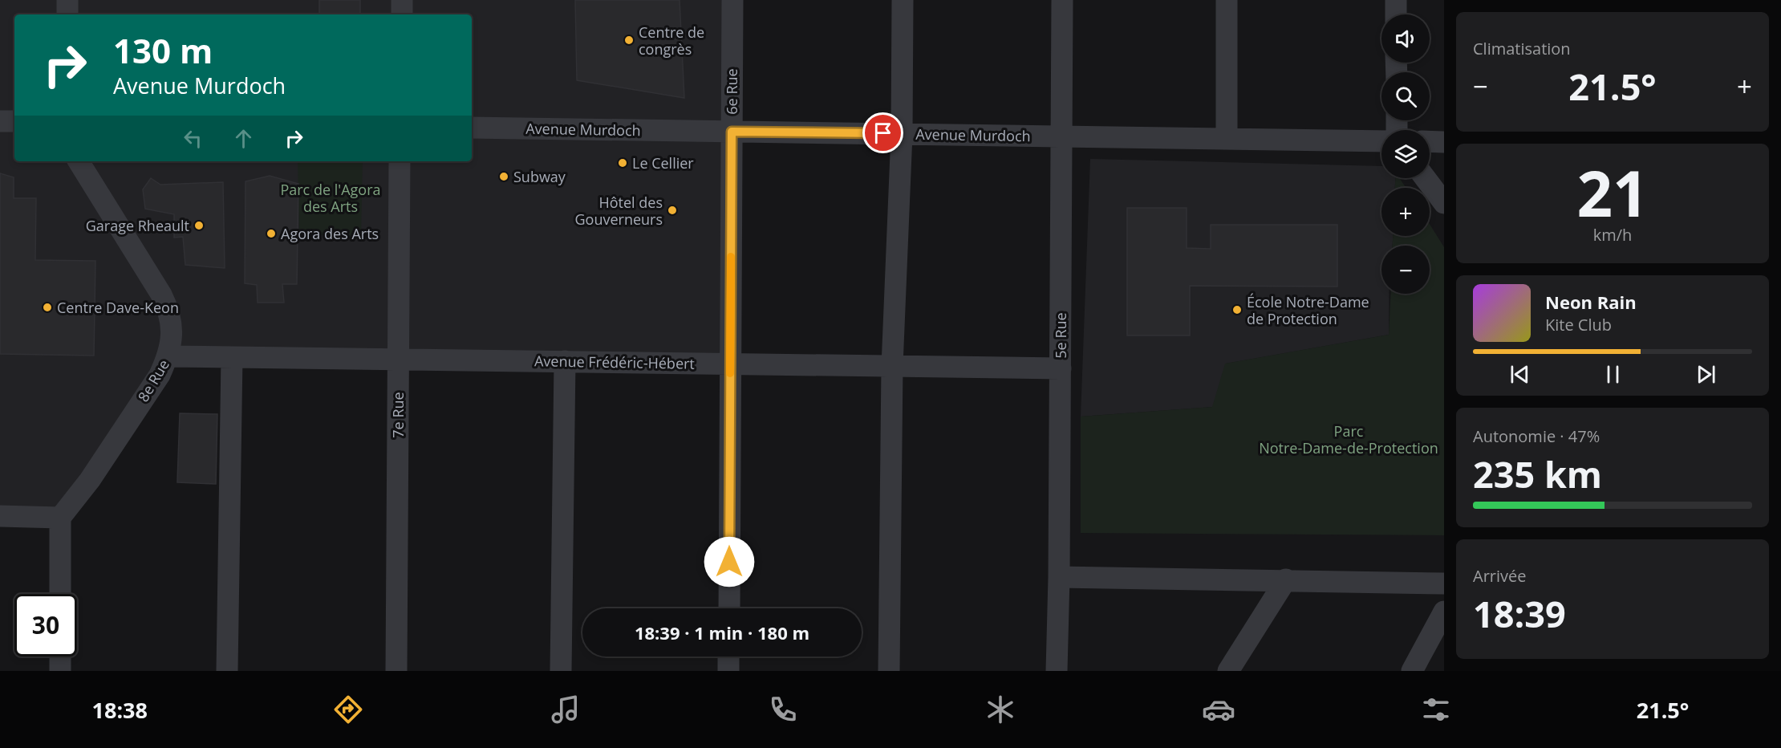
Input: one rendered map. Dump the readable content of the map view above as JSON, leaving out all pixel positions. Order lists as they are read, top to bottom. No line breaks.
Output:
{"streets":{"street":["6e Rue","Avenue Murdoch","5e Rue","Avenue Frédéric-Hébert","8e Rue","7e Rue"]},"crossings":[["6e Rue","Avenue Murdoch"],["6e Rue","Avenue Frédéric-Hébert"],["Avenue Murdoch","5e Rue"],["5e Rue","Avenue Frédéric-Hébert"],["Avenue Frédéric-Hébert","8e Rue"],["Avenue Frédéric-Hébert","7e Rue"]],"parks":["Parc de l'Agora des Arts","Parc Notre-Dame-de-Protection"],"places":["Centre de congrès","Le Cellier","Subway","Hôtel des Gouverneurs","Garage Rheault","Agora des Arts","Centre Dave-Keon","École Notre-Dame de Protection"],"page":{"tile":["Climatisation",["21","km/h"],["Autonomie · 47%","235 km"],["Arrivée","18:39"]],"map_buttons":["+","−"],"turn":["130 m","Avenue Murdoch"],"heat":["−","21.5°","+"],"song":["Neon Rain","Kite Club"],"limit":"30","trip":"18:39 · 1 min · 180 m","tabs":["18:38","21.5°"]}}
